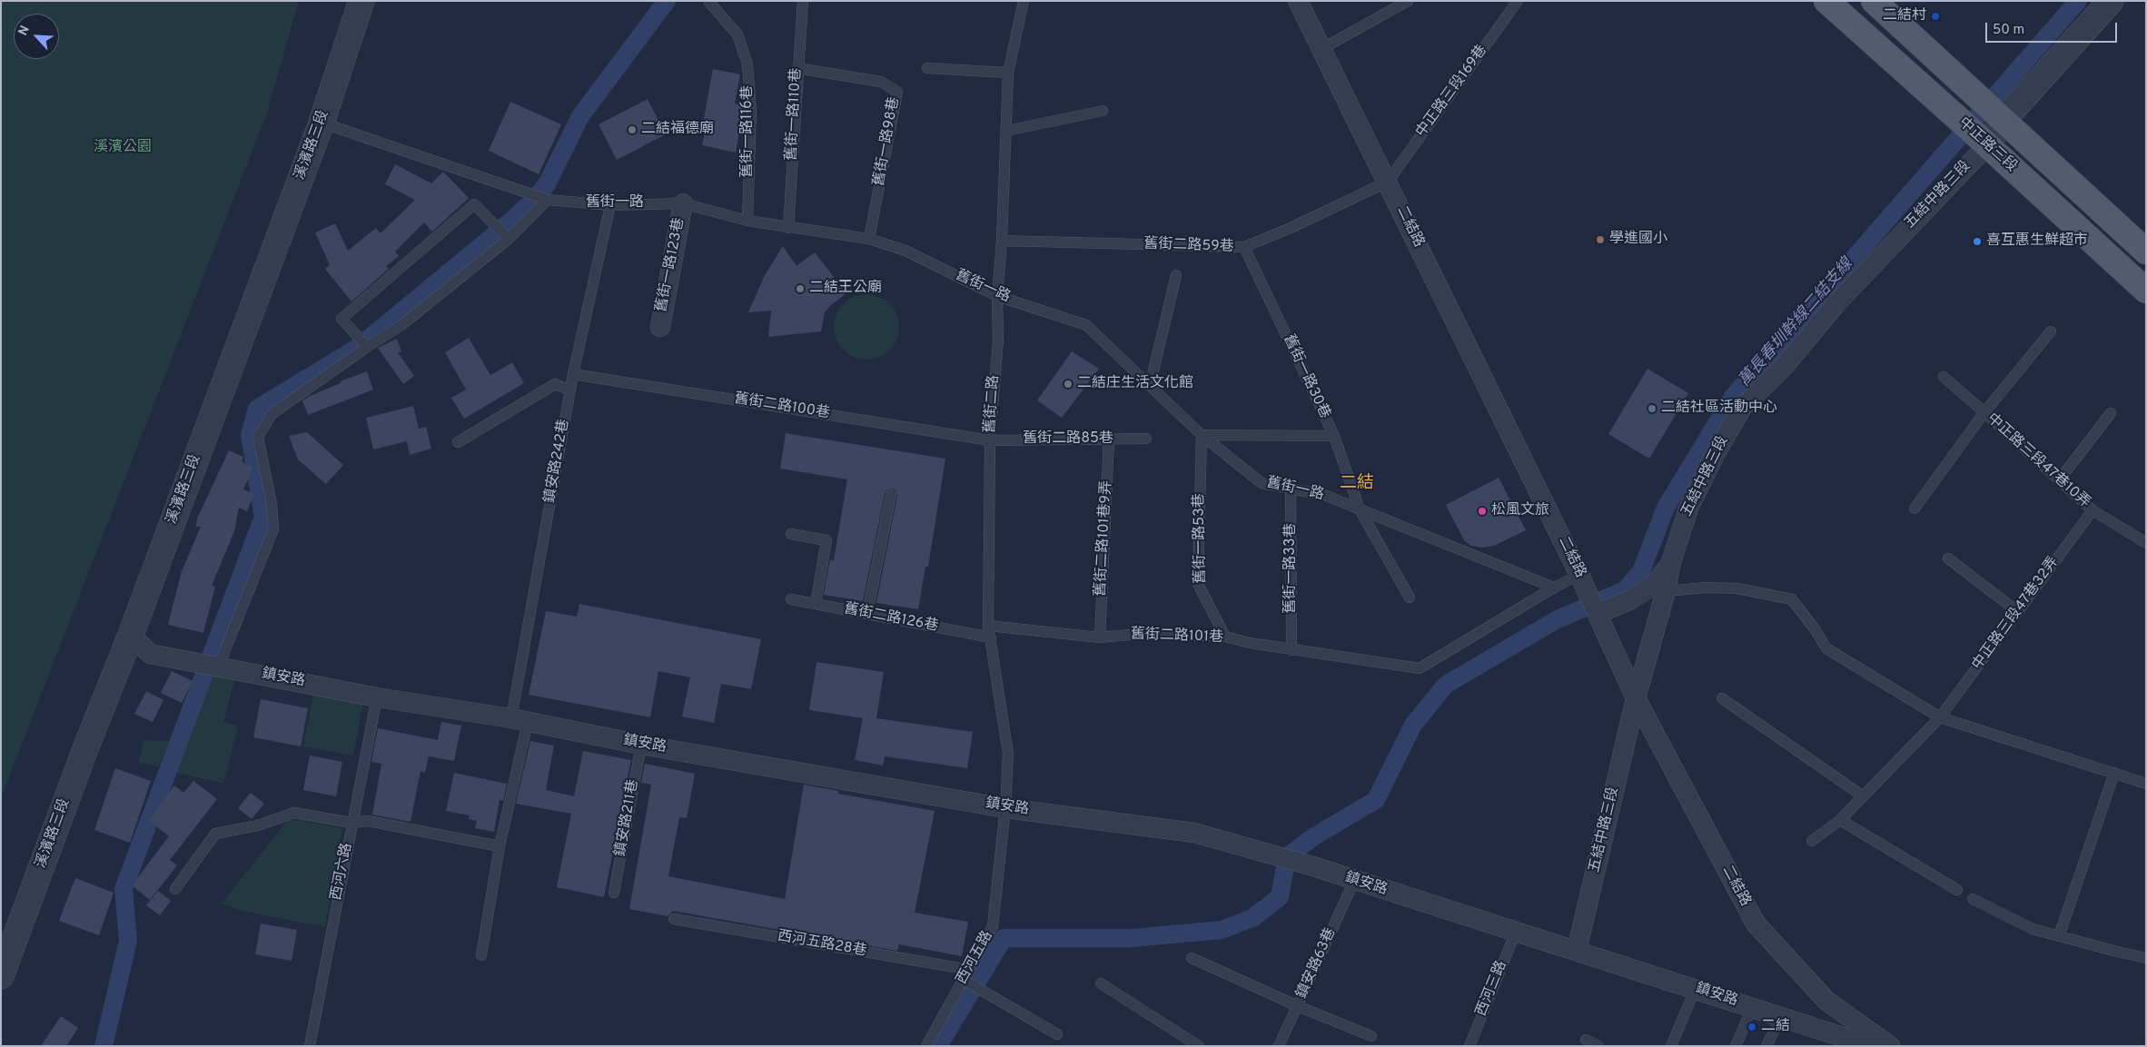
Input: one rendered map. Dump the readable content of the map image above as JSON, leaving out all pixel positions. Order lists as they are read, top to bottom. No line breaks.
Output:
{"streets":{"main road":["中正路三段"],"street":["溪濱路三段","五結中路三段","二結路","舊街一路123巷","鎮安路"],"lane":["中正路三段169巷","舊街一路110巷","舊街一路116巷","舊街一路98巷","舊街一路","舊街二路59巷","舊街一路30巷","舊街二路","舊街二路100巷","舊街二路85巷","鎮安路242巷","中正路三段47巷10弄","舊街二路101巷9弄","舊街一路53巷","舊街一路33巷","中正路三段47巷32弄","舊街二路126巷","舊街二路101巷","鎮安路211巷","西河六路","西河五路28巷","西河五路","鎮安路63巷","西河三路"]},"crossings":[["中正路三段169巷","二結路"],["中正路三段169巷","舊街二路59巷"],["舊街一路110巷","舊街一路98巷"],["舊街一路110巷","舊街一路"],["舊街一路116巷","舊街一路"],["舊街一路98巷","舊街一路"],["溪濱路三段","舊街一路"],["溪濱路三段","鎮安路"],["中正路三段","五結中路三段"],["五結中路三段","二結路"],["五結中路三段","鎮安路"],["舊街一路","舊街一路123巷"],["舊街一路","舊街一路30巷"],["舊街一路","舊街二路"],["舊街一路","鎮安路242巷"],["舊街一路","舊街一路53巷"],["舊街一路","舊街一路33巷"],["舊街一路","舊街二路101巷"],["二結路","舊街二路59巷"],["舊街二路59巷","舊街一路30巷"],["舊街二路59巷","舊街二路"],["舊街二路","舊街二路100巷"],["舊街二路","舊街二路85巷"],["舊街二路","舊街二路126巷"],["舊街二路","舊街二路101巷"],["舊街二路","鎮安路"],["舊街二路","西河五路"],["舊街二路100巷","舊街二路85巷"],["舊街二路100巷","鎮安路242巷"],["舊街二路85巷","舊街二路101巷9弄"],["鎮安路242巷","鎮安路"],["中正路三段47巷10弄","中正路三段47巷32弄"],["舊街二路101巷9弄","舊街二路101巷"],["舊街一路53巷","舊街二路101巷"],["舊街一路33巷","舊街二路101巷"],["鎮安路","鎮安路211巷"],["鎮安路","西河六路"],["鎮安路","西河五路"],["鎮安路","鎮安路63巷"],["鎮安路","西河三路"],["西河五路28巷","西河五路"]],"districts":["二結"],"water":["萬長春圳幹線二結支線"],"parks":["溪濱公園"],"places":["二結村","二結福德廟","學進國小","喜互惠生鮮超市","二結王公廟","二結庄生活文化館","二結社區活動中心","松風文旅","二結"],"scale_bar":"50 m","north":"top left"}
